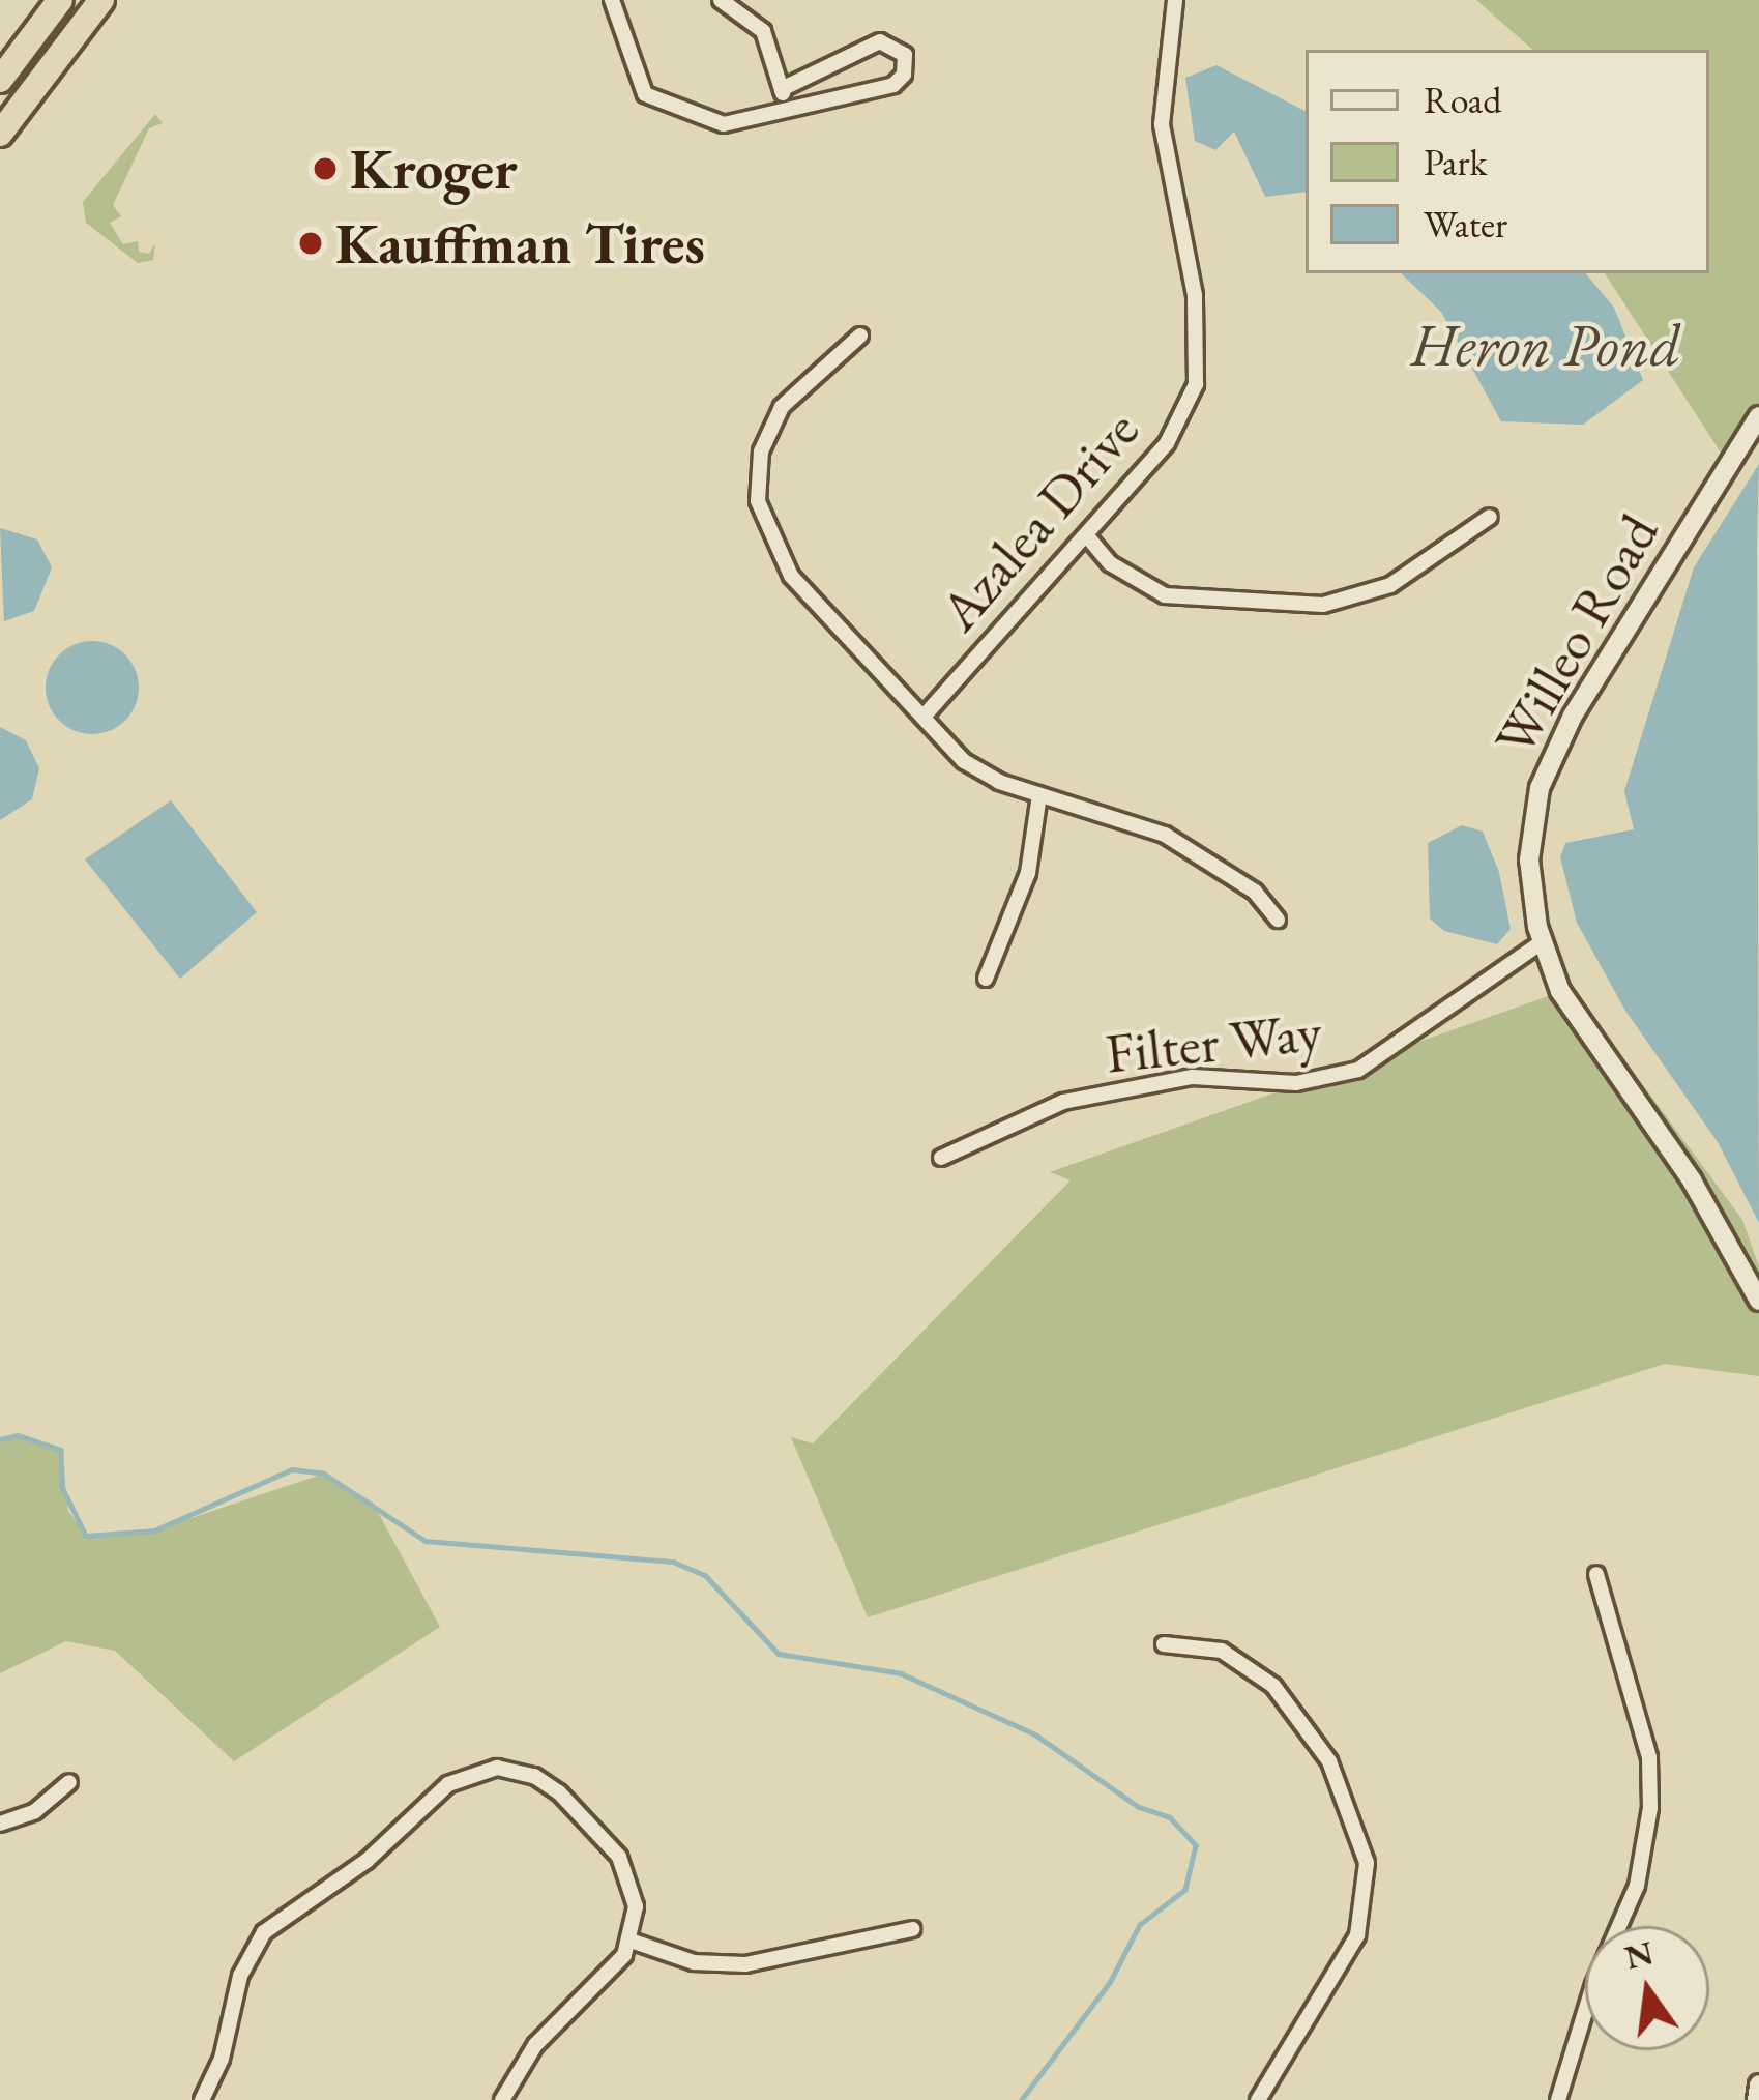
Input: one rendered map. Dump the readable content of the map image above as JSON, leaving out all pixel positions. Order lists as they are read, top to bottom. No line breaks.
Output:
{"streets":{"street":["Azalea Drive","Willeo Road","Filter Way"]},"crossings":[["Willeo Road","Filter Way"]],"water":["Heron Pond"],"places":["Kroger","Kauffman Tires"],"legend":["Road","Park","Water"],"north":"top"}
